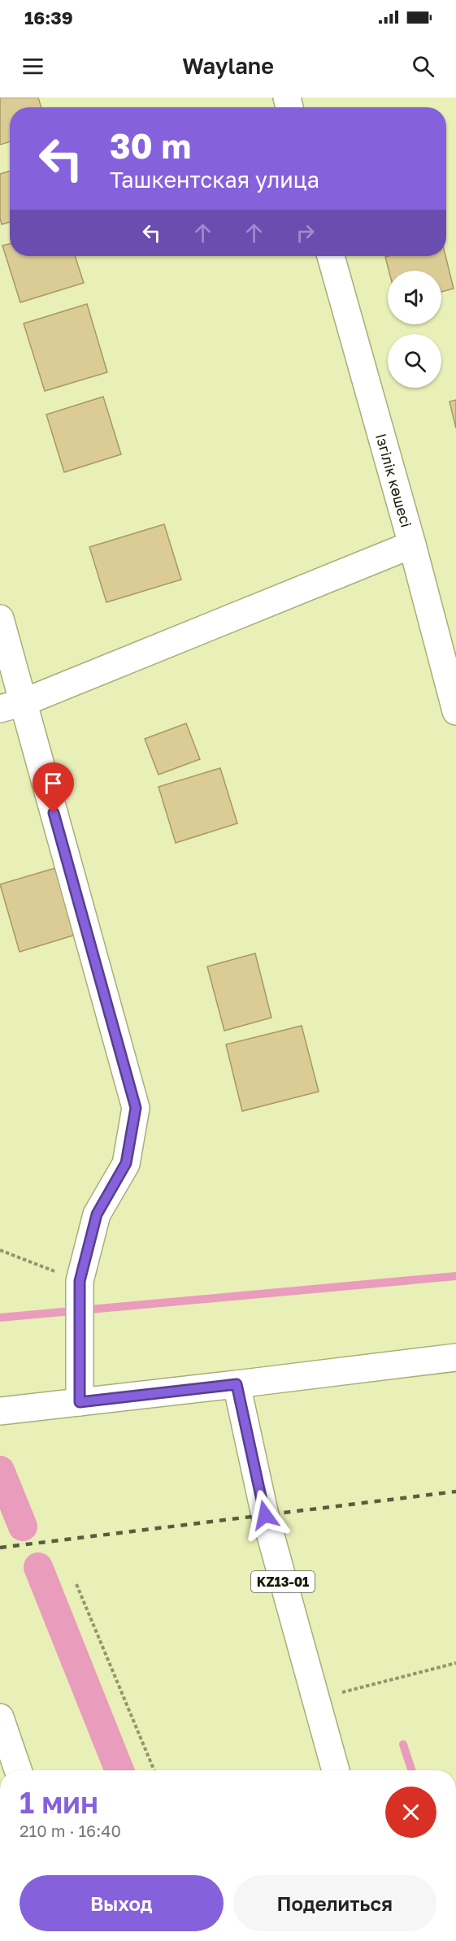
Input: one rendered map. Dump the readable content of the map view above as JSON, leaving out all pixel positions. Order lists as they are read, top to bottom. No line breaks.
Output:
{"streets":{"street":["Ізгілік көшесі","KZ13-01"]},"page":{"status":"16:39","header":"Waylane","turn":["30 m","Ташкентская улица"],"heading":["1 мин","210 m · 16:40"],"buttons":["Выход","Поделиться"]}}
